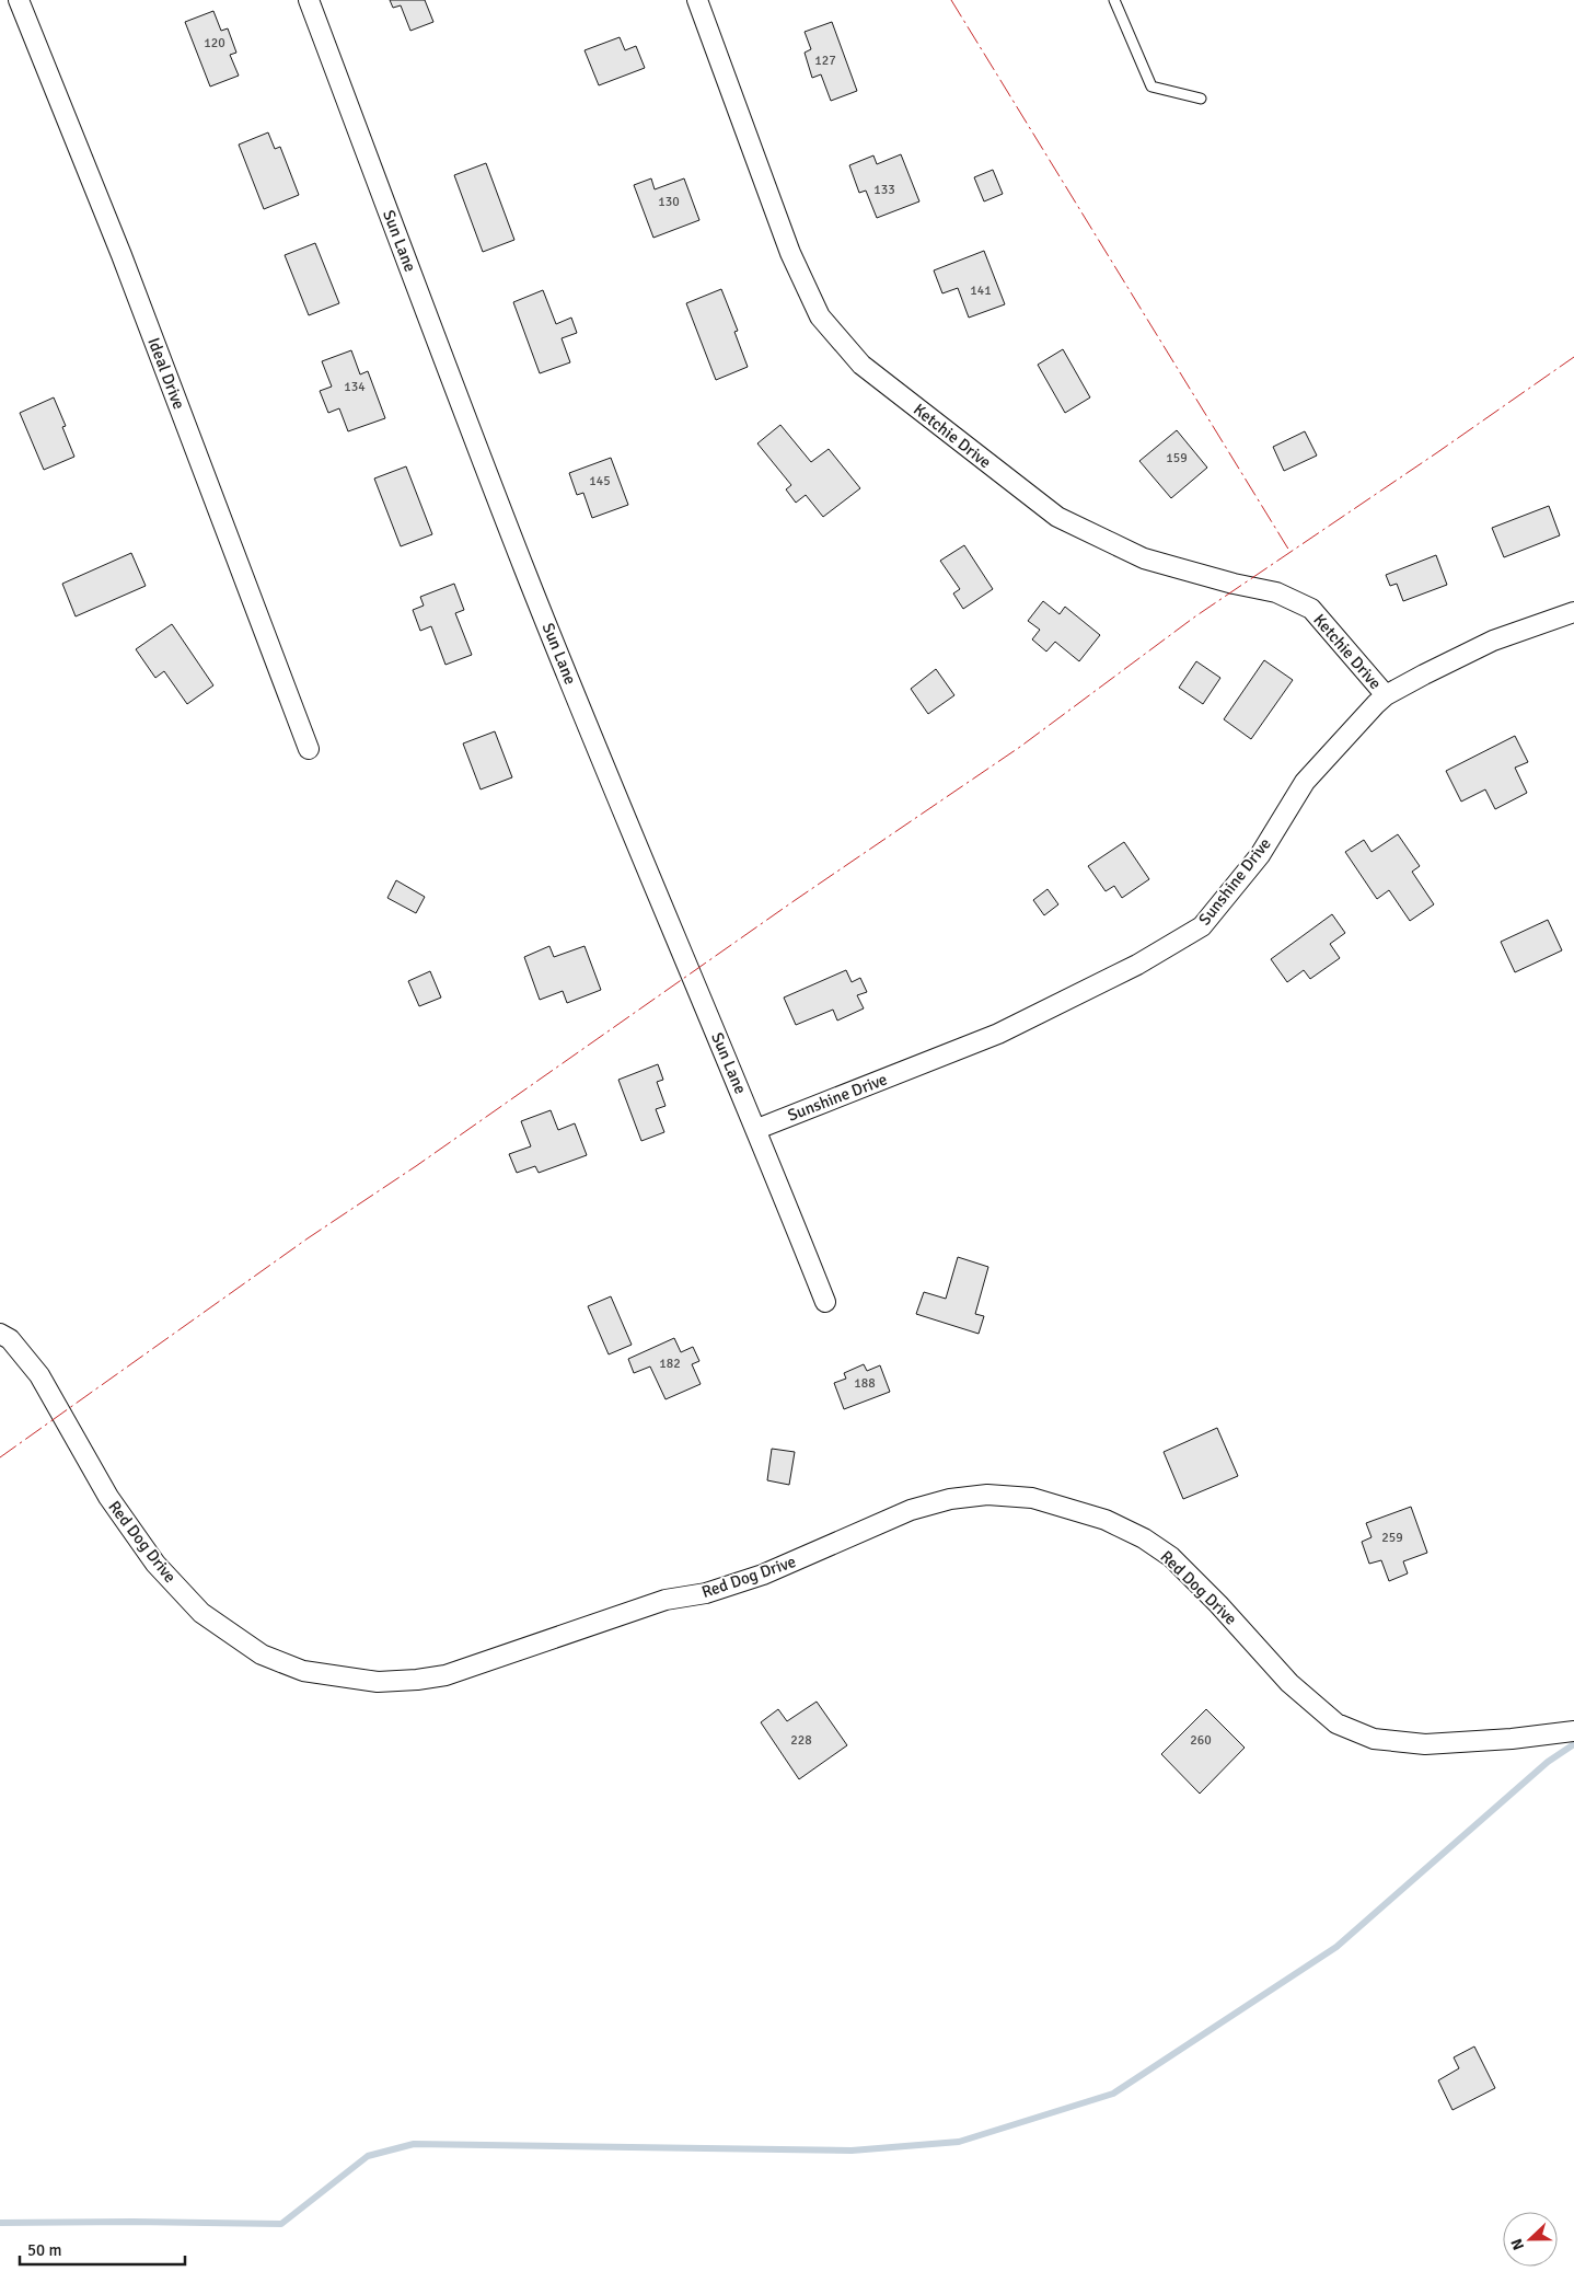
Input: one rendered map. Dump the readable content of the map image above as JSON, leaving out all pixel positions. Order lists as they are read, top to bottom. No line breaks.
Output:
{"streets":{"street":["Sun Lane","Ideal Drive","Ketchie Drive","Sunshine Drive","Red Dog Drive"]},"crossings":[["Sun Lane","Sunshine Drive"],["Ketchie Drive","Sunshine Drive"]],"house_numbers":["120","127","133","130","141","134","159","145","182","188","259","228","260"],"scale_bar":"50 m","north":"left"}
